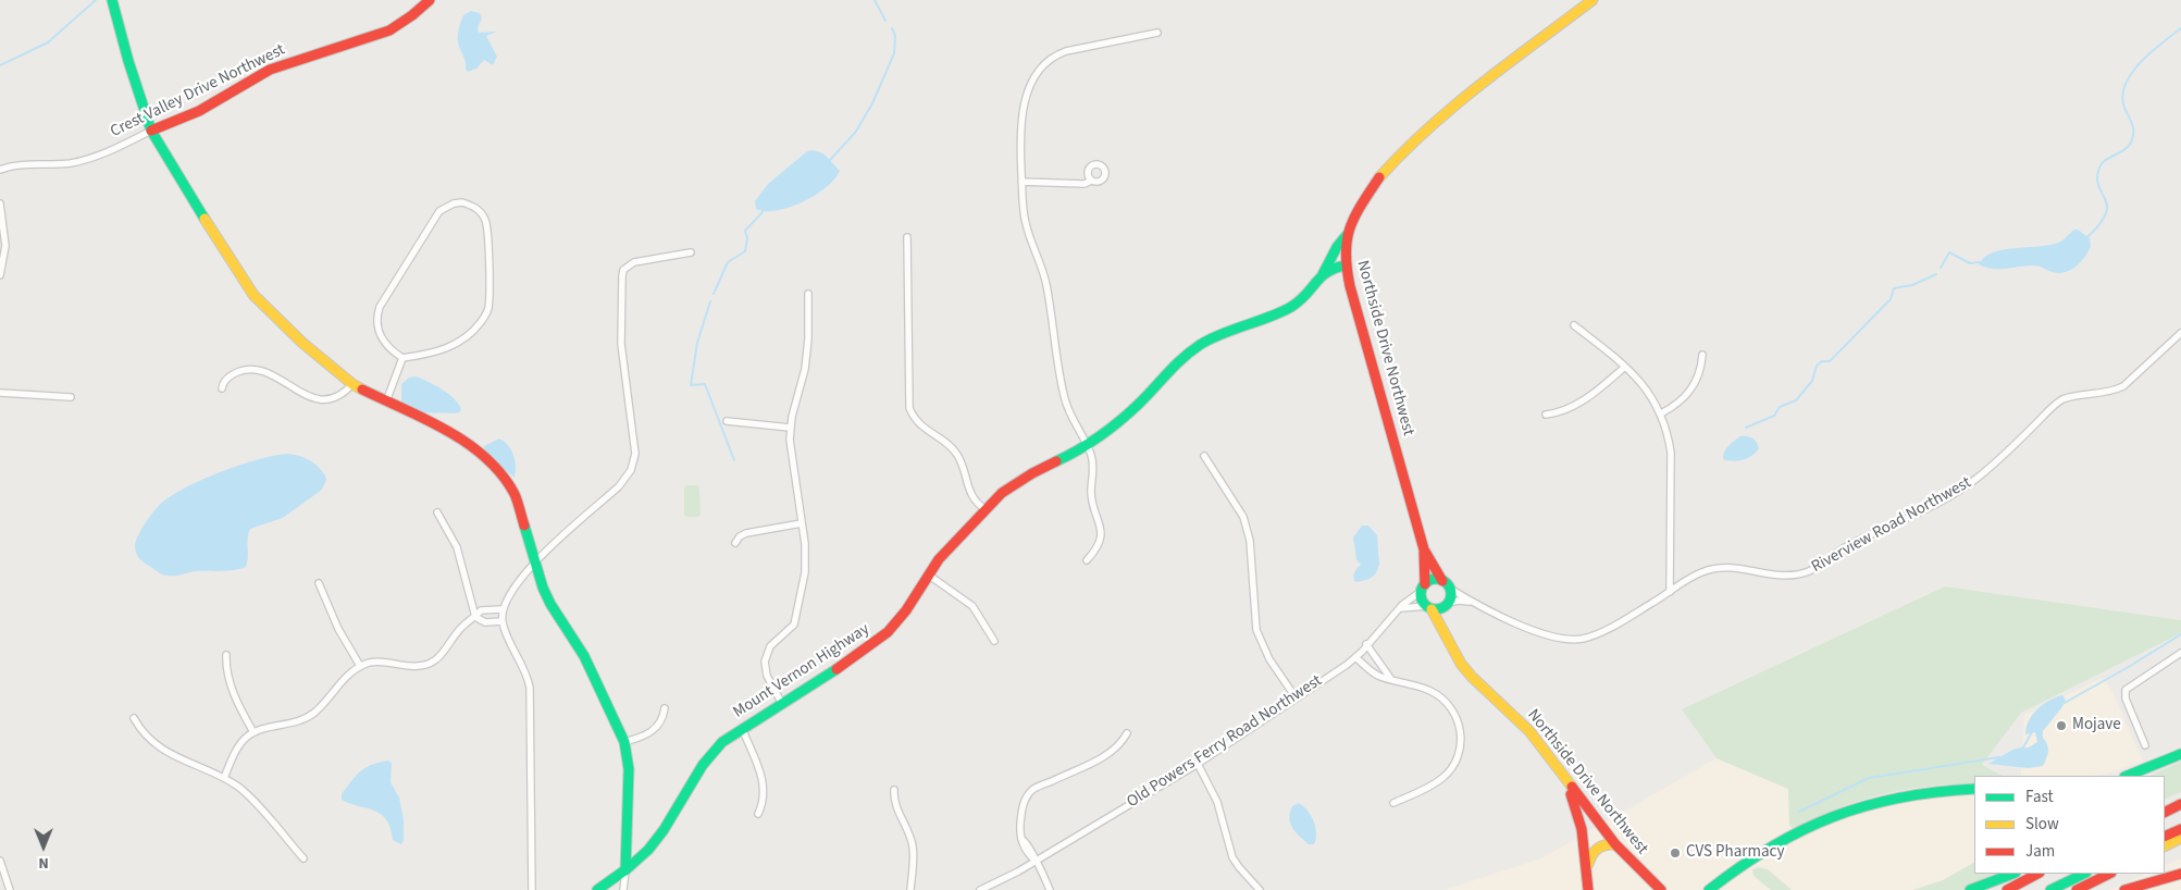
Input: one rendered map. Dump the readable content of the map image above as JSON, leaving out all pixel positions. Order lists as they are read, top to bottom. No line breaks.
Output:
{"streets":{"main road":["Crest Valley Drive Northwest","Northside Drive Northwest","Mount Vernon Highway"],"street":["Riverview Road Northwest","Old Powers Ferry Road Northwest"]},"crossings":[["Northside Drive Northwest","Riverview Road Northwest"],["Northside Drive Northwest","Mount Vernon Highway"],["Northside Drive Northwest","Old Powers Ferry Road Northwest"],["Riverview Road Northwest","Old Powers Ferry Road Northwest"]],"places":["Mojave","CVS Pharmacy"],"legend":["Fast","Slow","Jam"],"north":"bottom"}
